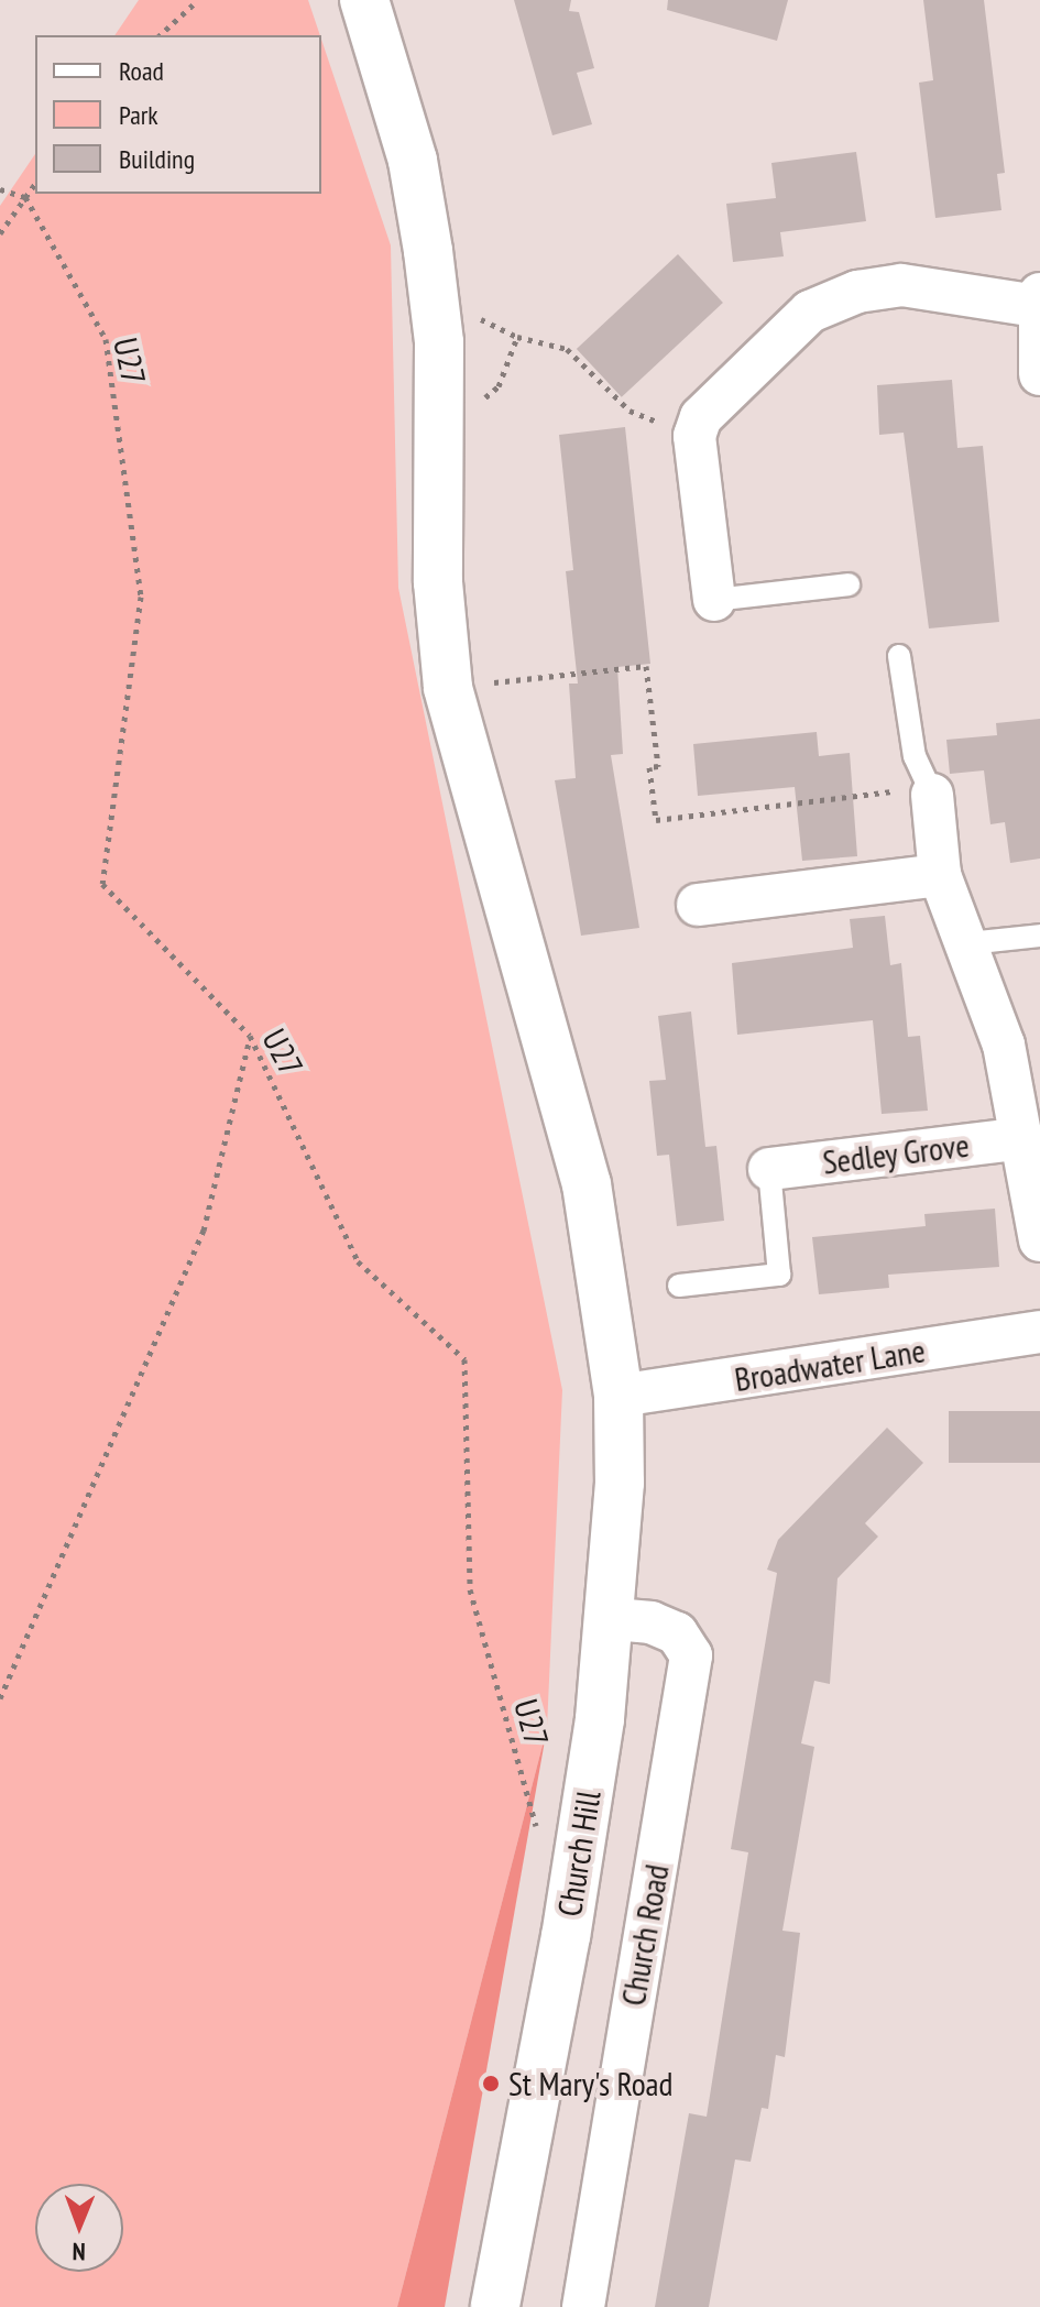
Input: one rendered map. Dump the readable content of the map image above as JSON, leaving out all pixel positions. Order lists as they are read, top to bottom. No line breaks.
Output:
{"streets":{"street":["Sedley Grove","Broadwater Lane","Church Hill","Church Road"],"path":["U27"]},"crossings":[["Broadwater Lane","Church Hill"],["Church Hill","Church Road"]],"places":["St Mary's Road"],"legend":["Road","Park","Building"],"north":"bottom"}
